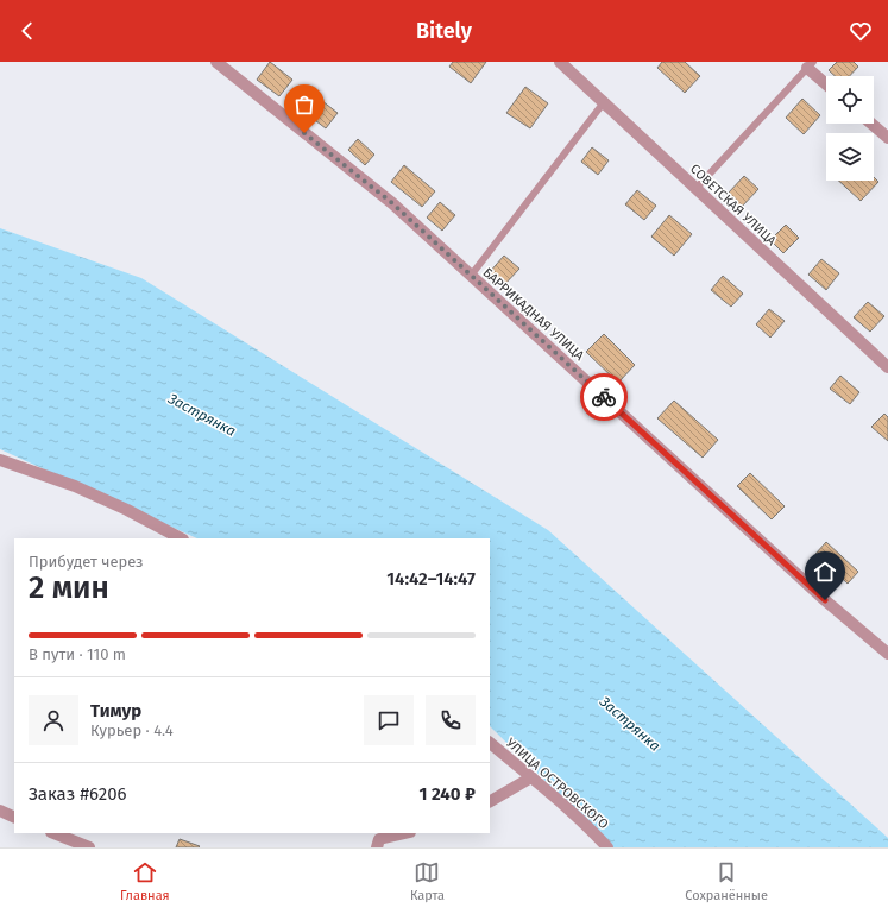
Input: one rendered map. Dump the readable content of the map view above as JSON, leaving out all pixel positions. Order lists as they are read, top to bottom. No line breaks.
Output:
{"streets":{"street":["СОВЕТСКАЯ УЛИЦА","БАРРИКАДНАЯ УЛИЦА","УЛИЦА ОСТРОВСКОГО"]},"water":["Застрянка"],"page":{"header":"Bitely","heading":["2 мин","Прибудет через","14:42–14:47"],"panel":["Тимур","Курьер · 4.4","Заказ #6206","1 240 ₽"],"bar":"В пути · 110 m","tabs":["Главная","Карта","Сохранённые"]}}
